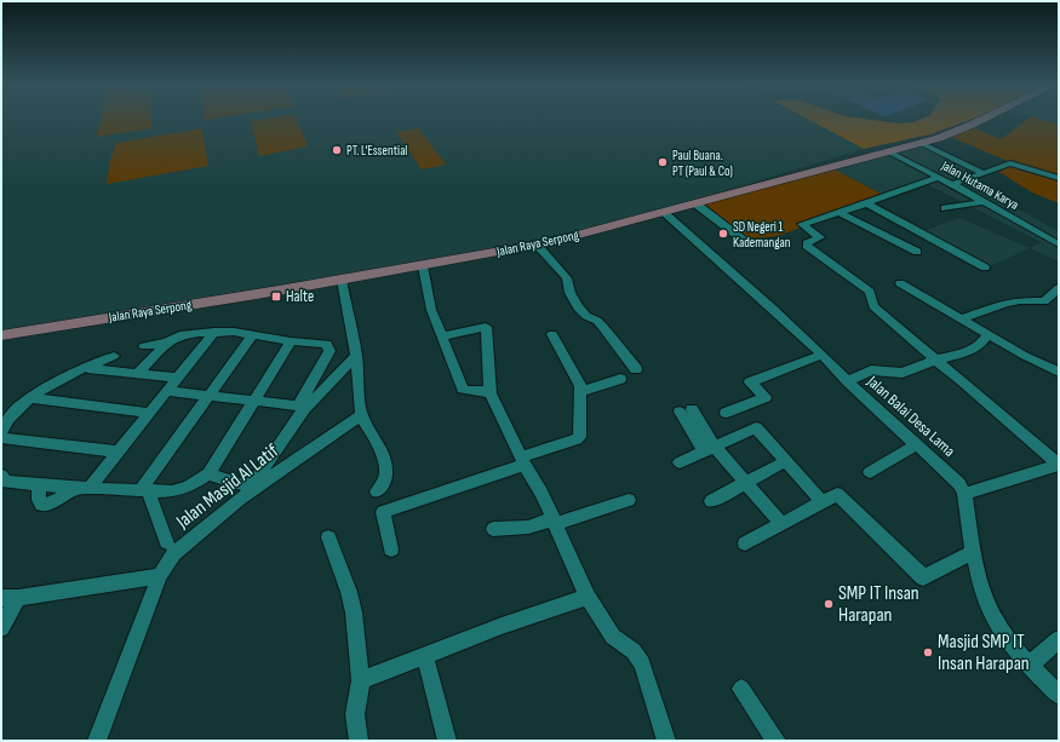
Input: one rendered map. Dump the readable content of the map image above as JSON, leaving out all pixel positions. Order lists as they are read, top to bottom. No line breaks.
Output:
{"streets":{"main road":["Jalan Raya Serpong"],"street":["Jalan Hutama Karya","Jalan Balai Desa Lama","Jalan Masjid Al Latif"]},"crossings":[["Jalan Hutama Karya","Jalan Raya Serpong"],["Jalan Raya Serpong","Jalan Balai Desa Lama"]],"places":{"other":["PT. L'Essential","Paul Buana. PT (Paul & Co)","SD Negeri 1 Kademangan","SMP IT Insan Harapan","Masjid SMP IT Insan Harapan"],"transit":["Halte"]}}
